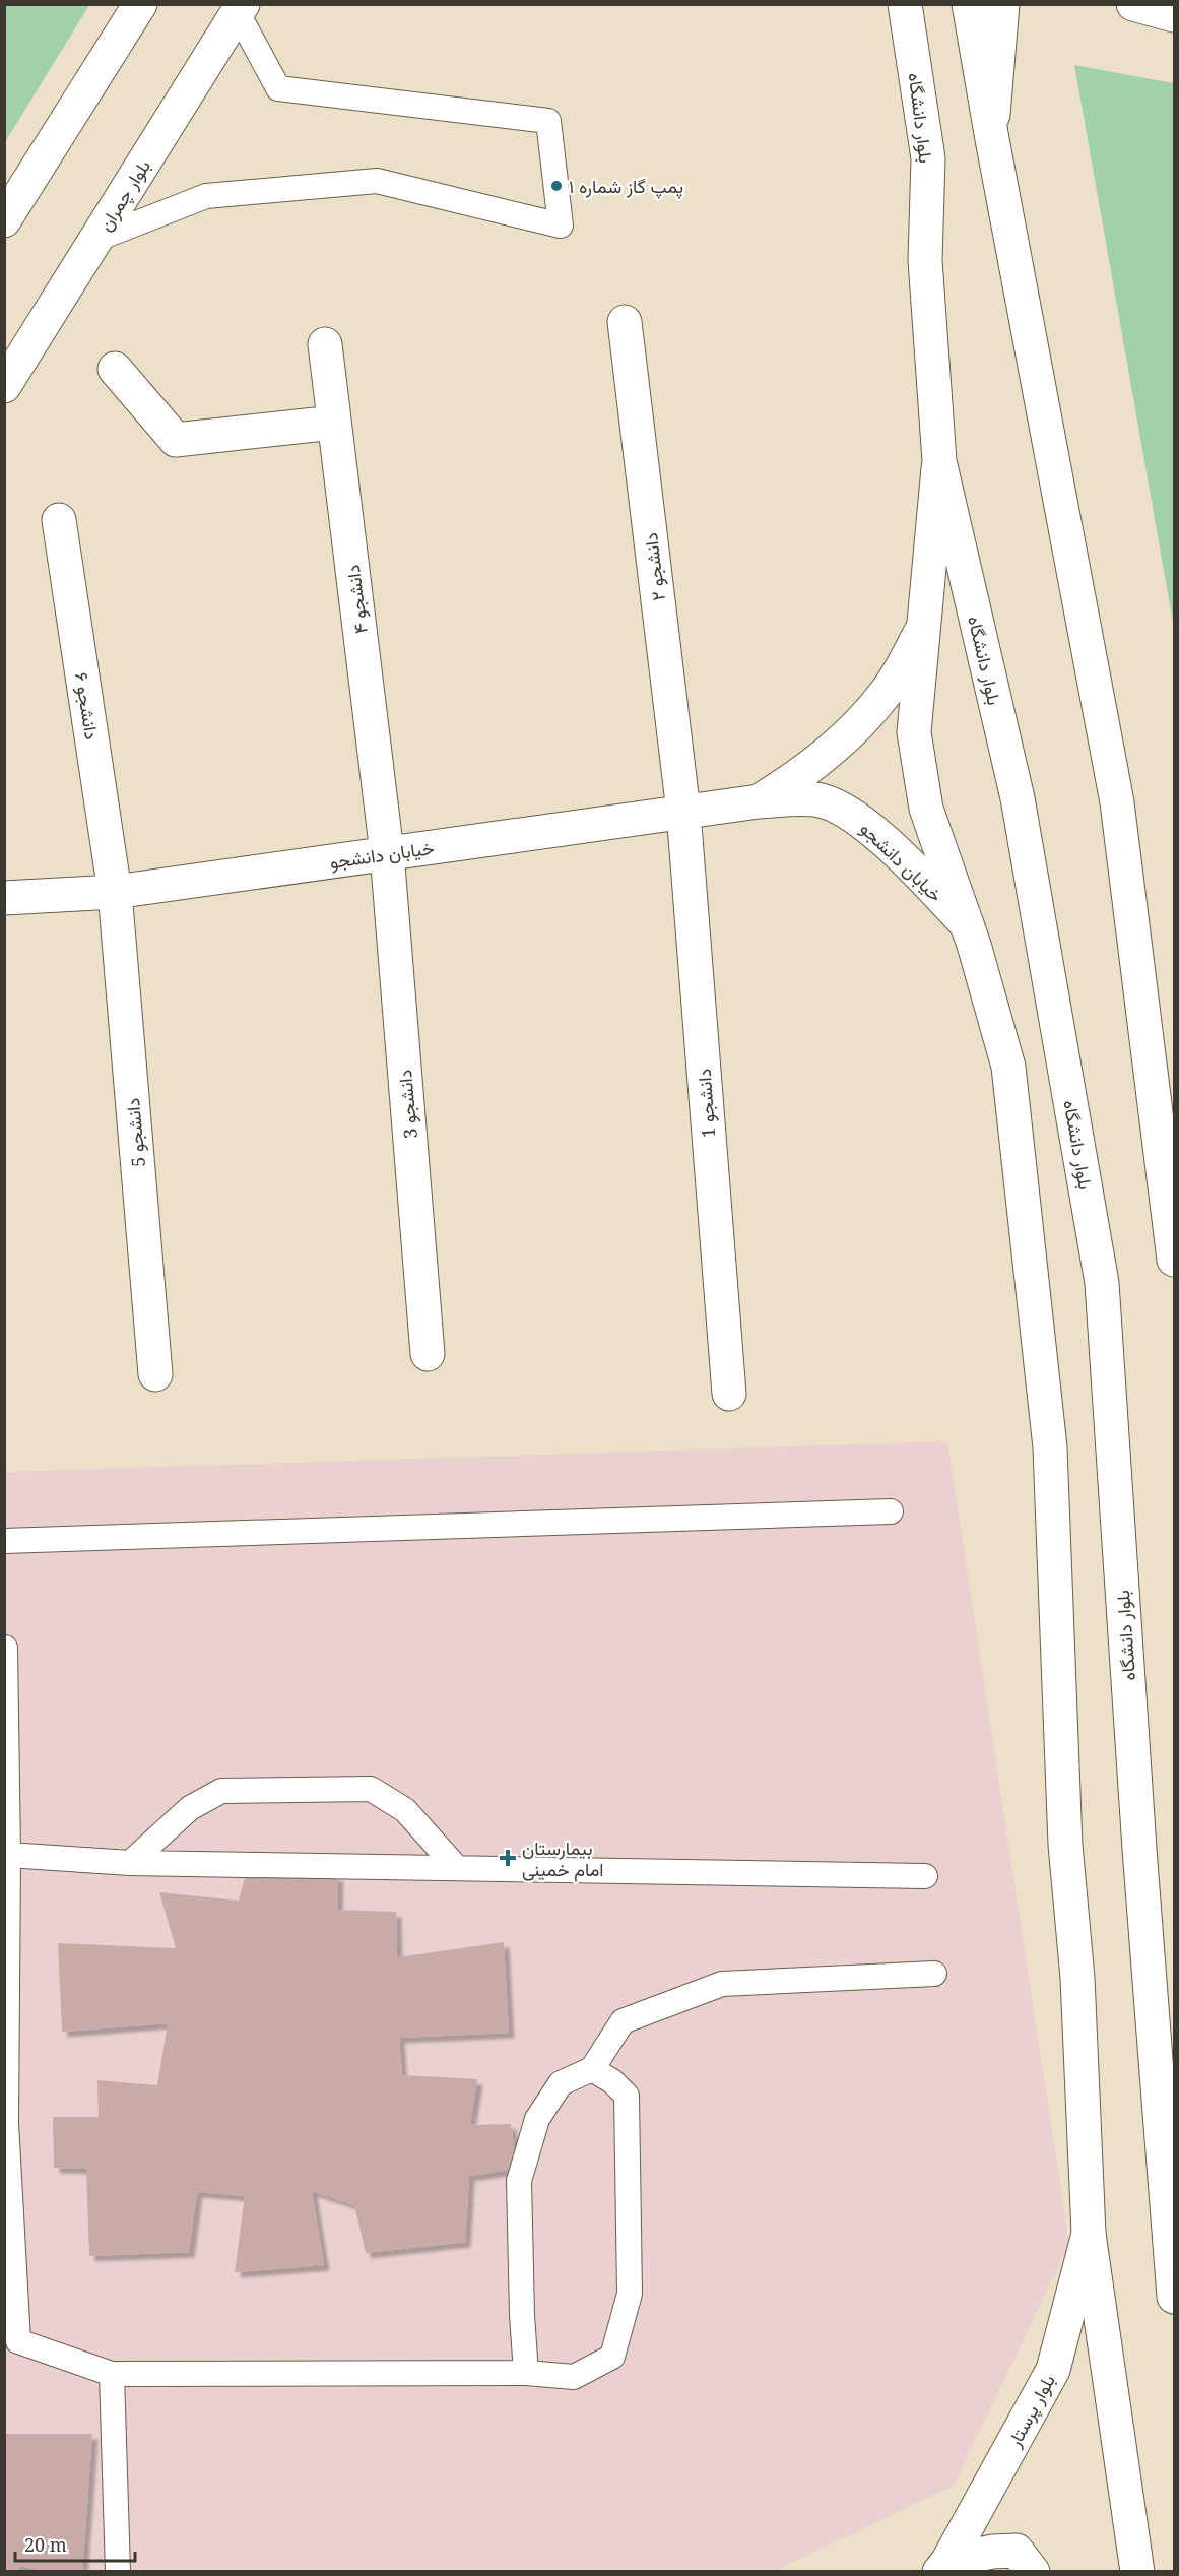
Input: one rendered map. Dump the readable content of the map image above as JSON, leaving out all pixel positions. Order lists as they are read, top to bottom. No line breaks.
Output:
{"streets":{"main road":["بلوار دانشگاه","بلوار چمران","دانشجو ۲","دانشجو ۴","دانشجو ۶","خیابان دانشجو","دانشجو 1","دانشجو 3","دانشجو 5","بلوار پرستار"]},"crossings":[["دانشجو ۲","خیابان دانشجو"],["دانشجو ۲","دانشجو 1"],["دانشجو ۴","خیابان دانشجو"],["دانشجو ۴","دانشجو 3"],["دانشجو ۶","خیابان دانشجو"],["دانشجو ۶","دانشجو 5"],["خیابان دانشجو","دانشجو 1"],["خیابان دانشجو","دانشجو 3"],["خیابان دانشجو","دانشجو 5"]],"places":{"other":["پمپ گاز شماره ۱"],"health":["بیمارستان امام خمینی"]},"scale_bar":"20 m"}
